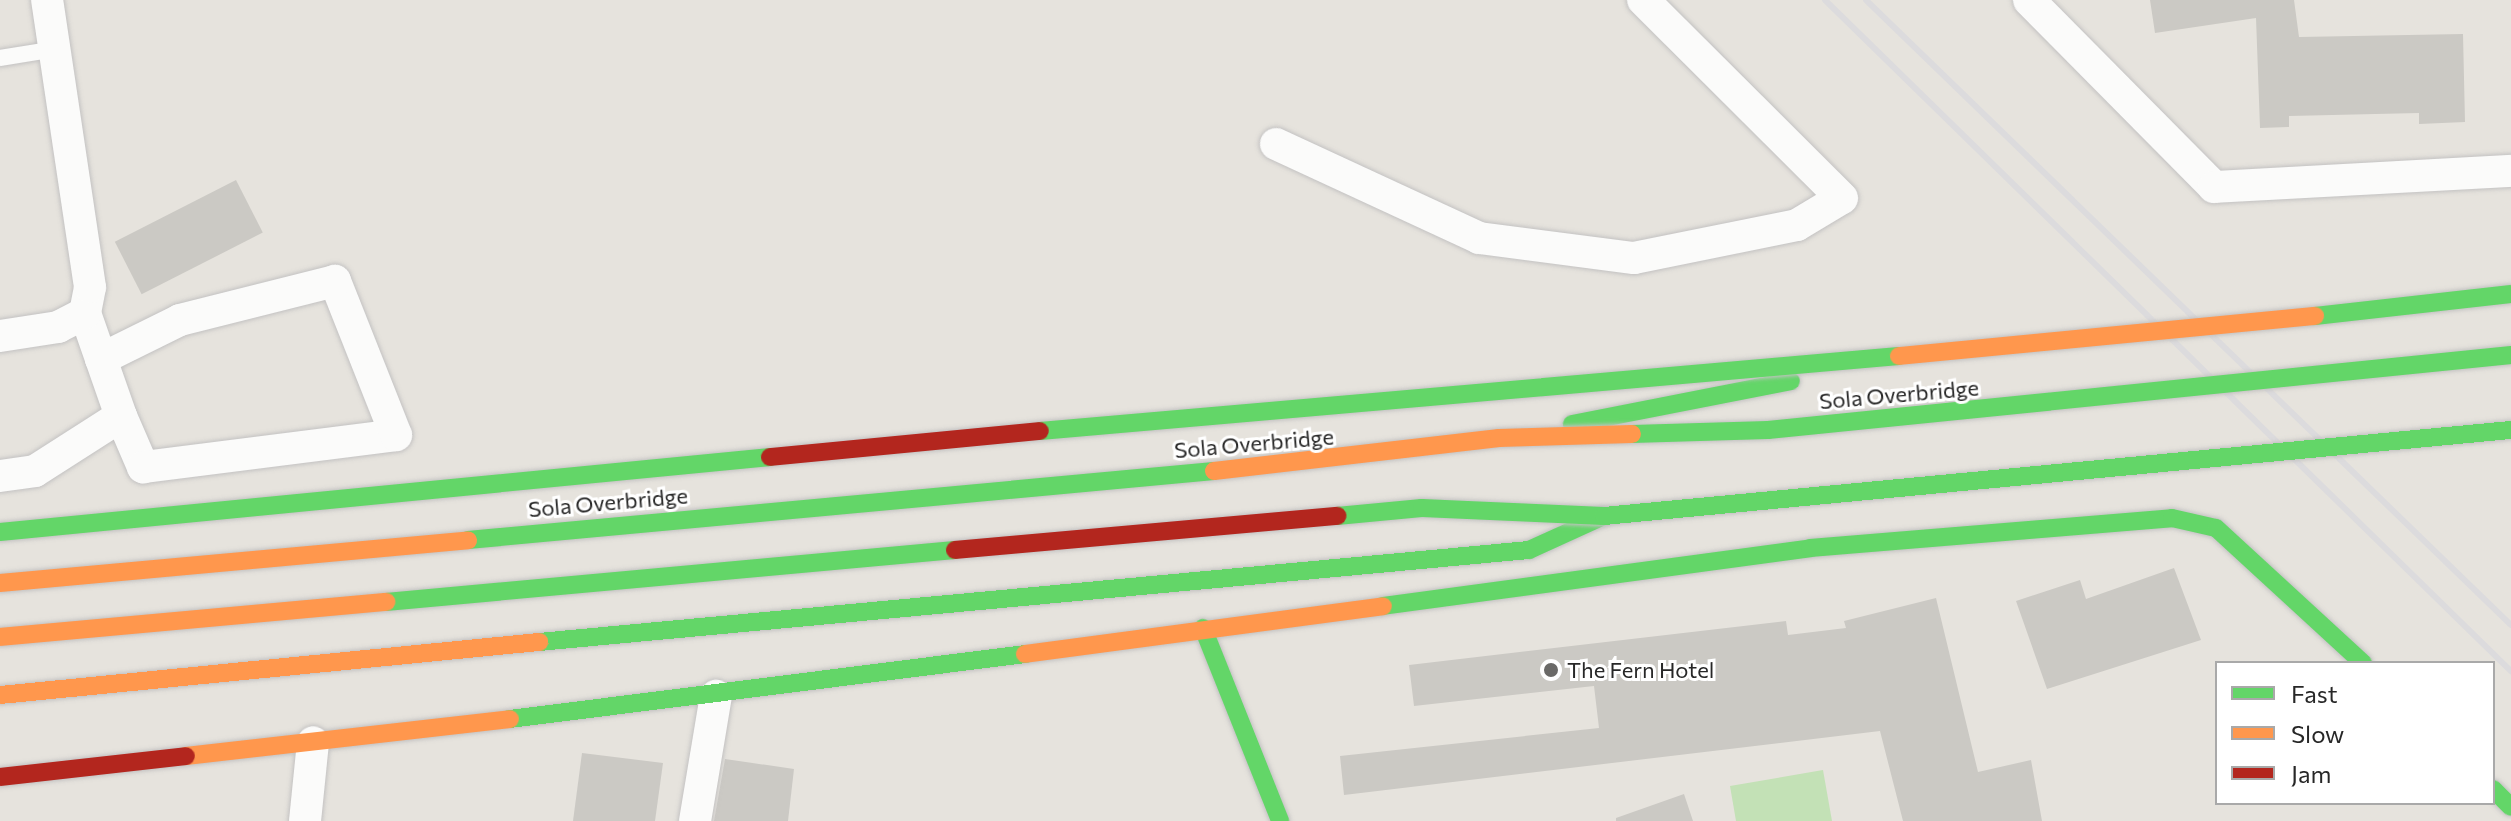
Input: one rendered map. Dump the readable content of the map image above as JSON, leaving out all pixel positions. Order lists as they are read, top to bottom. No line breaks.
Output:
{"streets":{"main road":["Sola Overbridge"]},"places":["The Fern Hotel"],"legend":["Fast","Slow","Jam"]}
